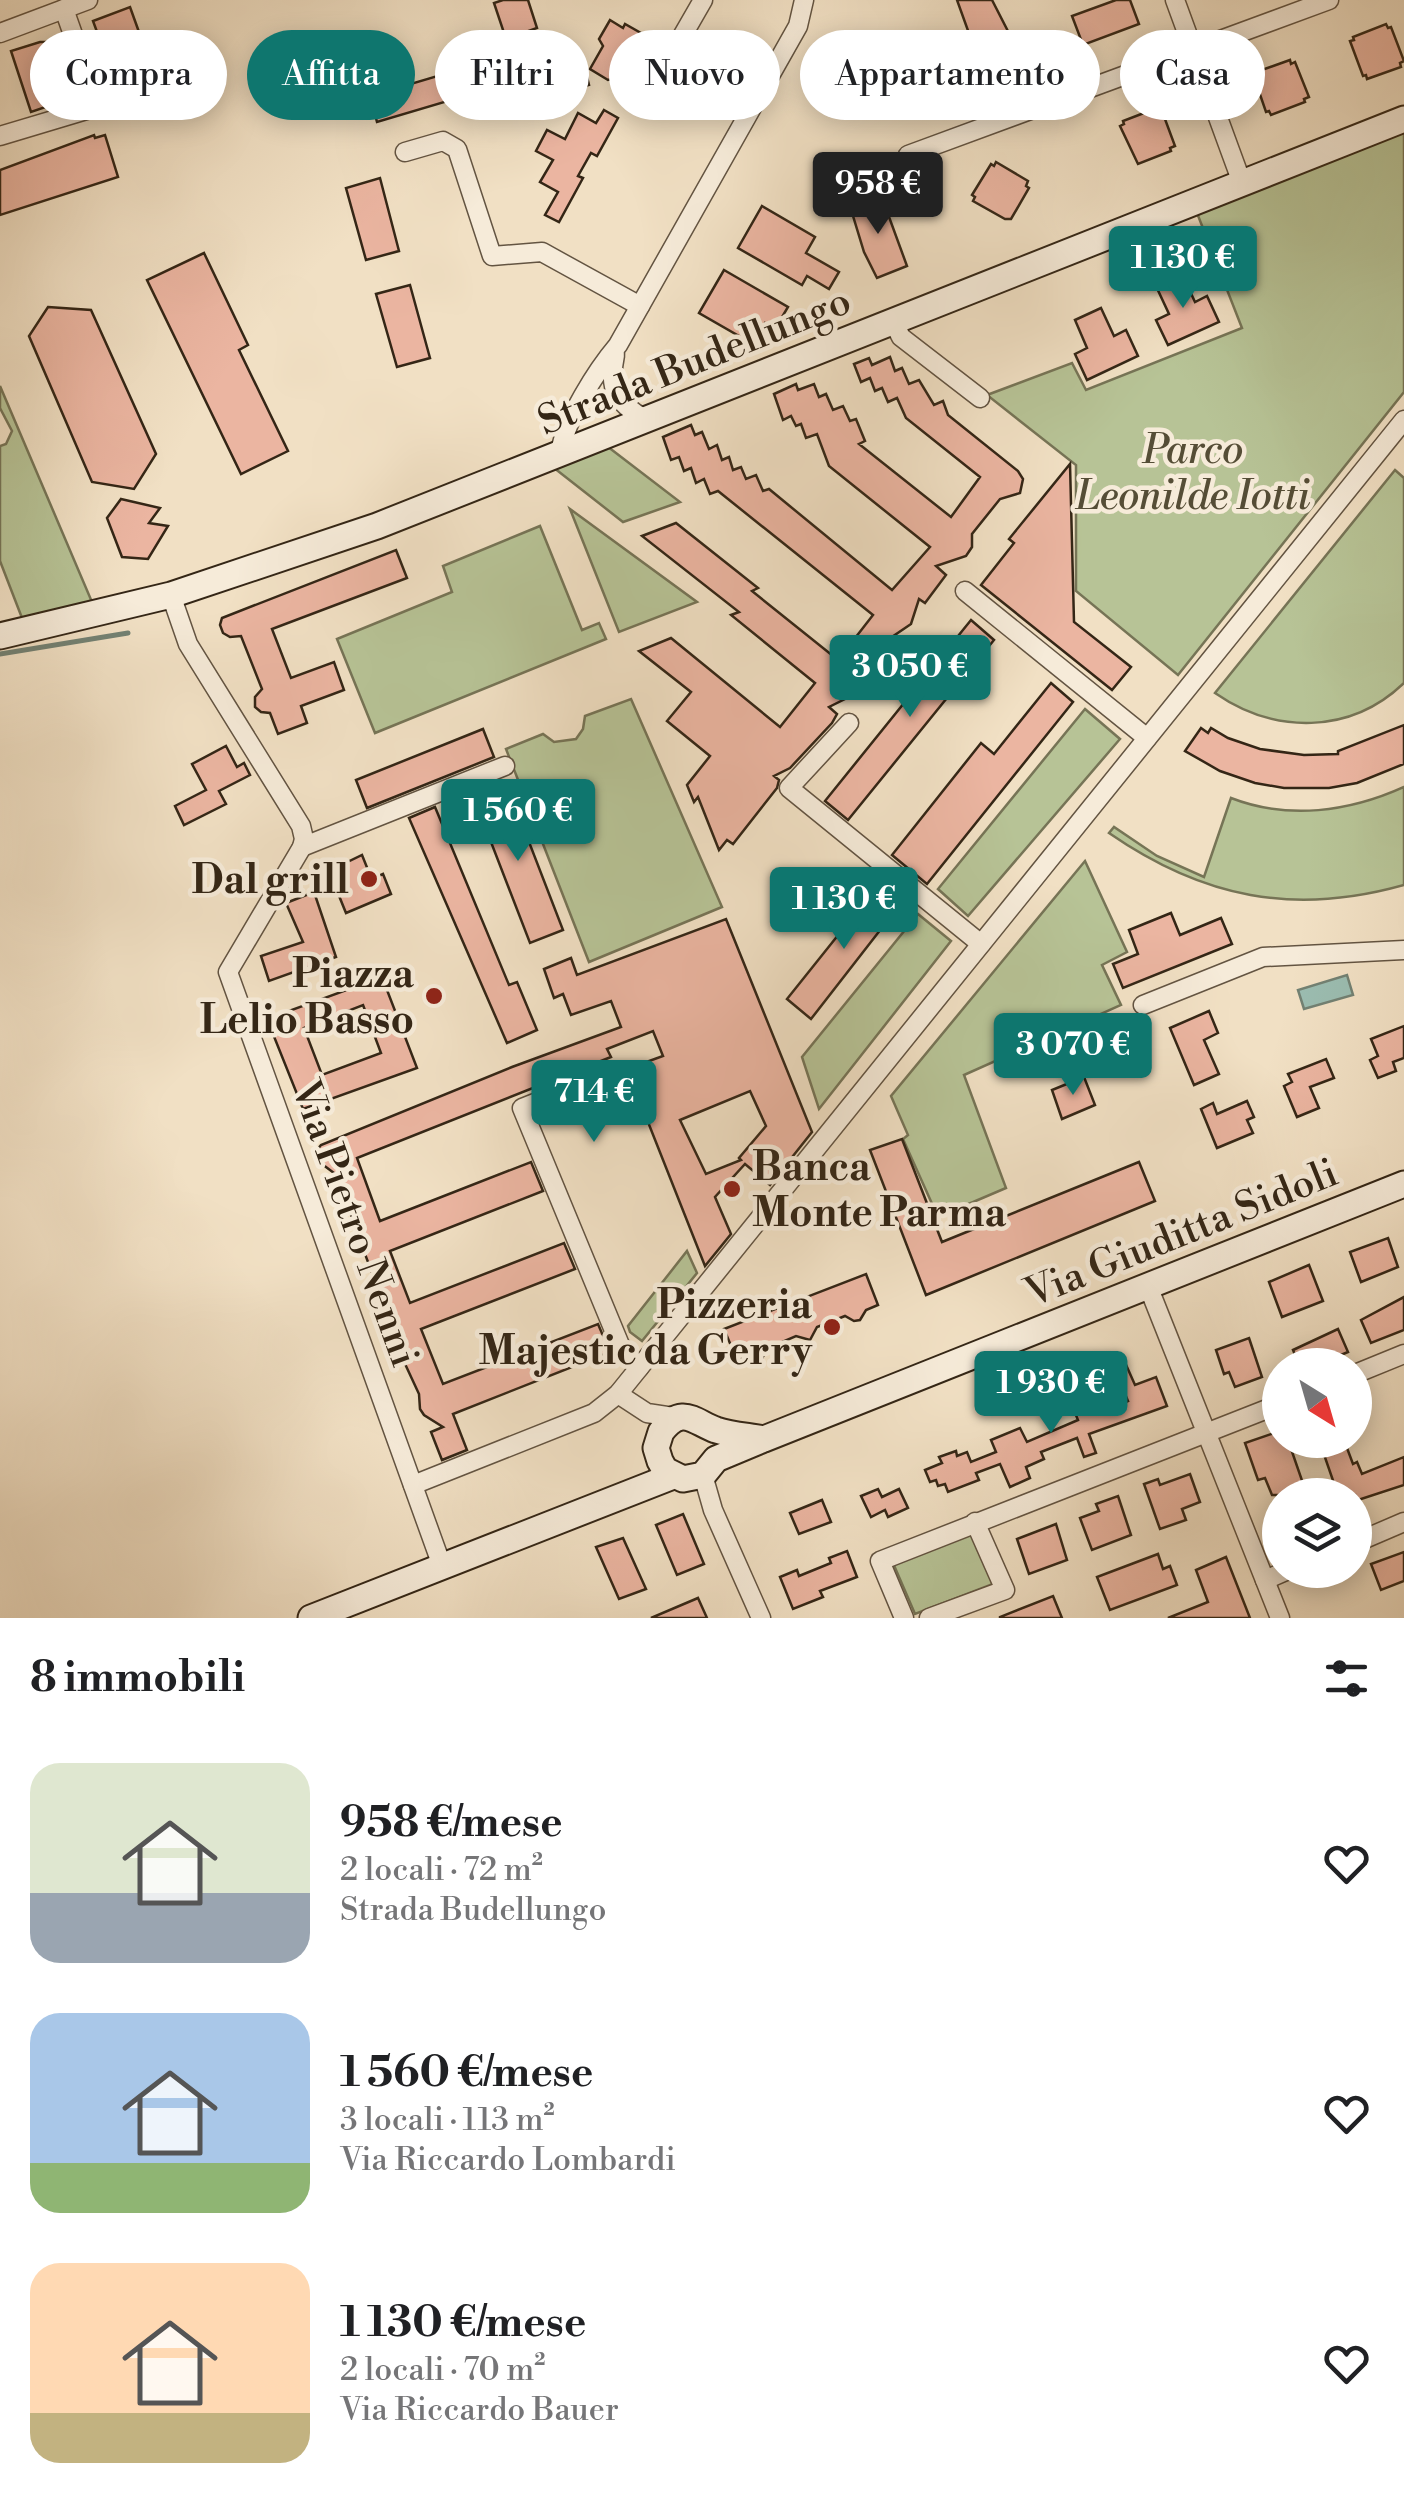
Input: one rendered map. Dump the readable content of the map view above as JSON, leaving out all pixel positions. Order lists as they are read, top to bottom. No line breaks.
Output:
{"streets":{"street":["Strada Budellungo","Via Pietro Nenni","Via Giuditta Sidoli"]},"crossings":[["Via Pietro Nenni","Via Giuditta Sidoli"]],"parks":["Parco Leonilde Iotti"],"places":["Dal grill","Piazza Lelio Basso","Banca Monte Parma","Pizzeria Majestic da Gerry"],"north":"bottom right","page":{"chip":["Compra","Affitta","Filtri","Nuovo","Appartamento","Casa"],"price":["958 €","1 130 €","3 050 €","1 560 €","1 130 €","3 070 €","714 €","1 930 €"],"heading":"8 immobili","list":[{"name":"958 €/mese","note":"2 locali · 72 m² · Strada Budellungo"},{"name":"1 560 €/mese","note":"3 locali · 113 m² · Via Riccardo Lombardi"},{"name":"1 130 €/mese","note":"2 locali · 70 m² · Via Riccardo Bauer"}]}}
